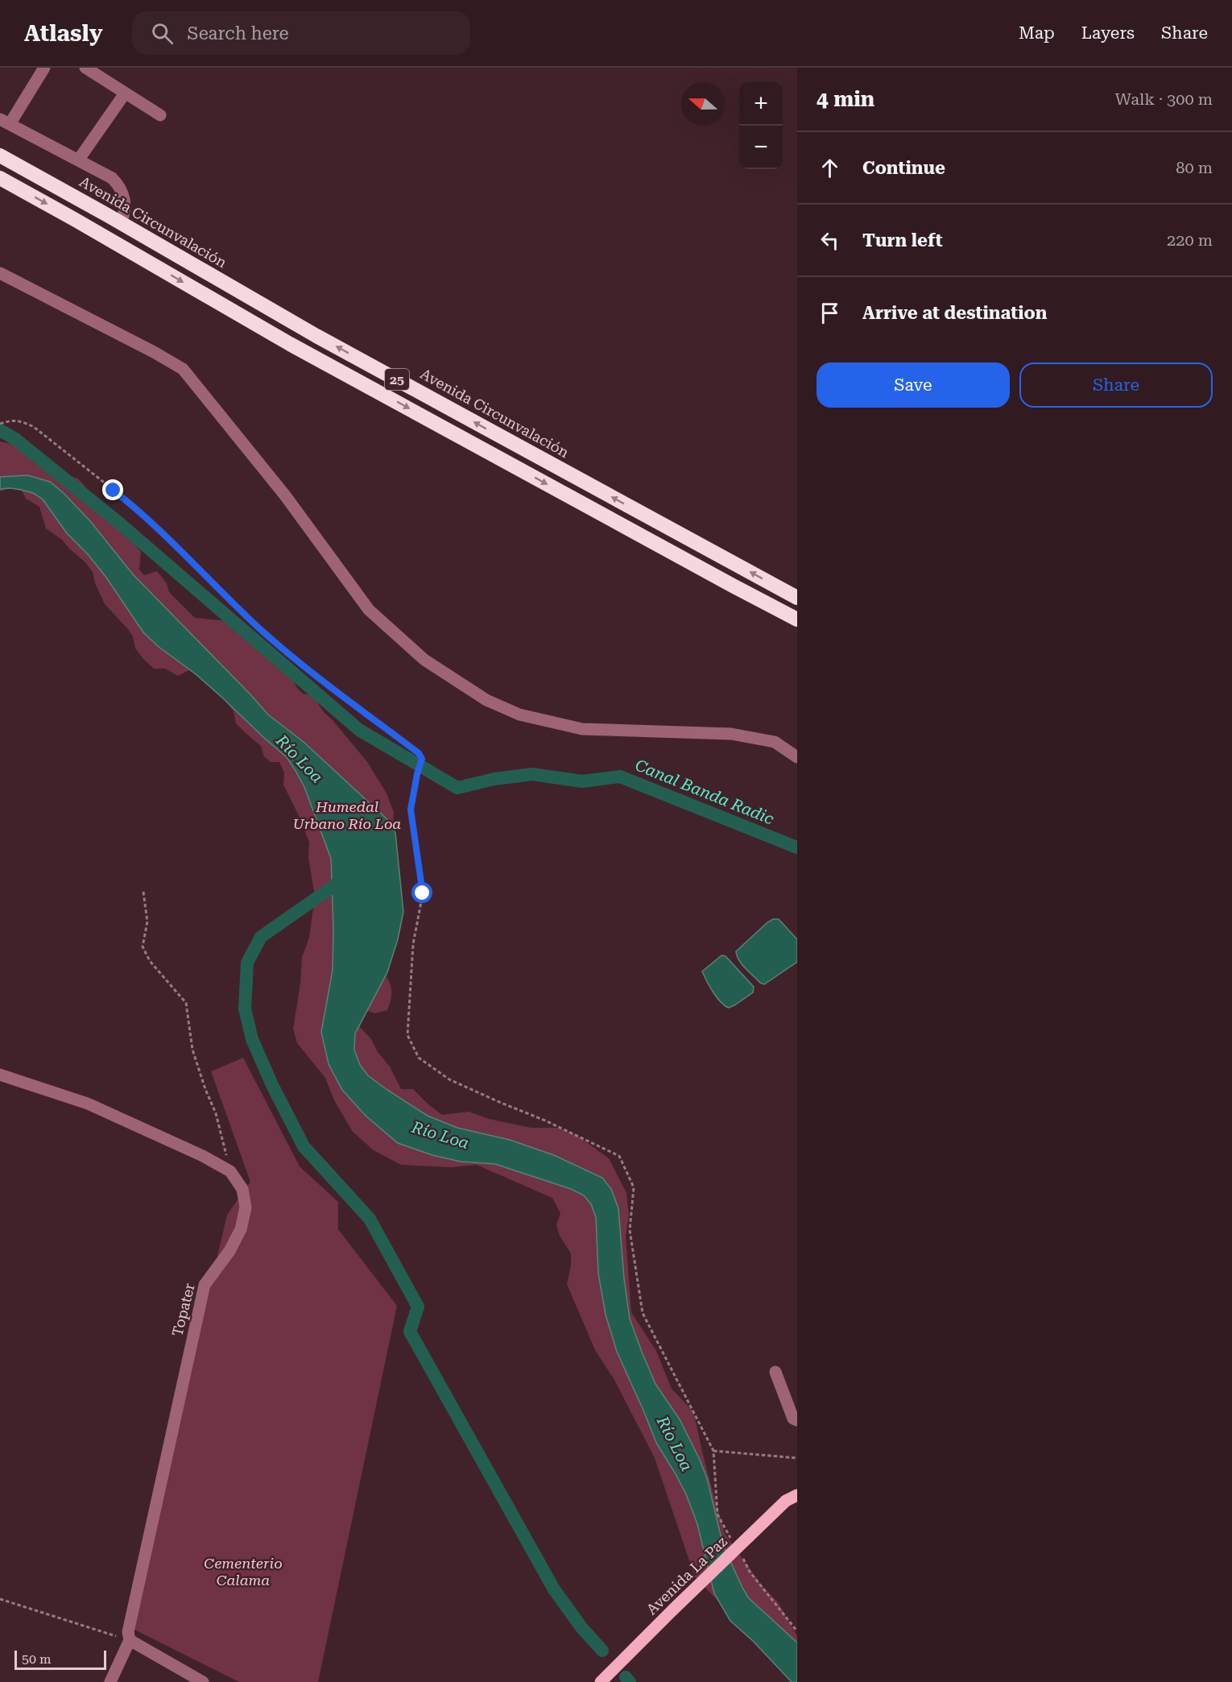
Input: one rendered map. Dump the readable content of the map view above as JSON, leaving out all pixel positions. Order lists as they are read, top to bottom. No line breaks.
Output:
{"streets":{"highway":["Avenida Circunvalación","25"],"main road":["Avenida La Paz"],"street":["Topater"]},"water":["Río Loa","Canal Banda Radic"],"parks":["Humedal Urbano Río Loa","Cementerio Calama"],"scale_bar":"50 m","north":"left","page":{"header":"Atlasly","search":"Search here","nav":["Map","Layers","Share"],"heading":["4 min","Walk · 300 m"],"map_buttons":["+","−"],"list":[["Continue","80 m"],["Turn left","220 m"],"Arrive at destination"],"buttons":["Save","Share"],"scale":"50 m"}}
